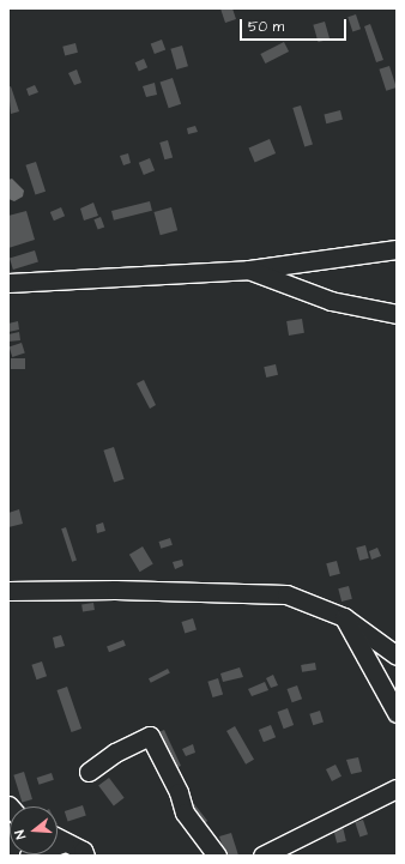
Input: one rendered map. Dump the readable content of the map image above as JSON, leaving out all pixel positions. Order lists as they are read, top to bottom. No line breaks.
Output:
{"scale_bar":"50 m","north":"left"}
